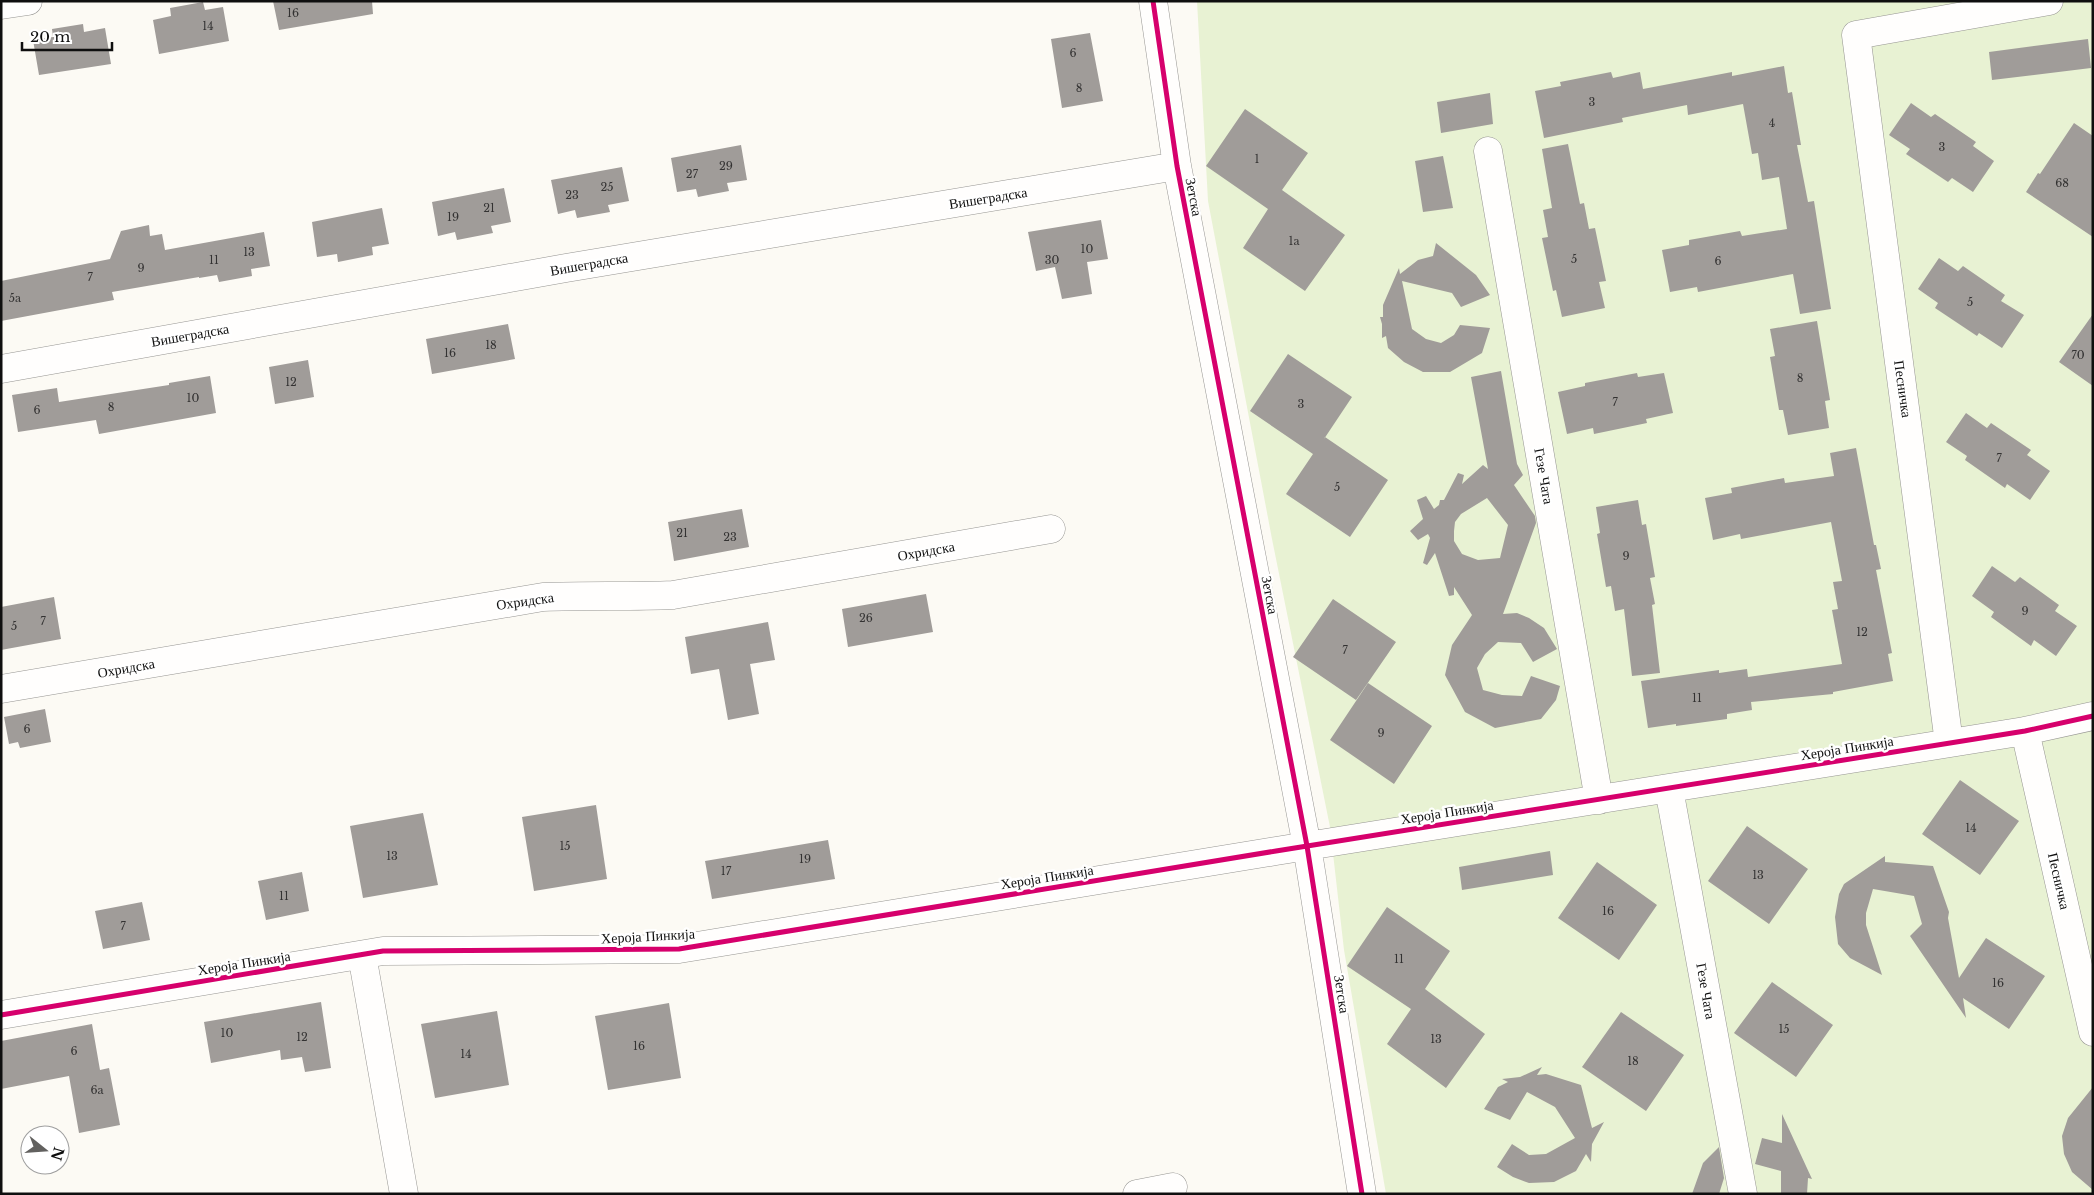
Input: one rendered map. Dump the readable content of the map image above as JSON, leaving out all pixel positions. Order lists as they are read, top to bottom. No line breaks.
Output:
{"streets":{"street":["Зетска","Вишеградска","Песничка","Гезе Чата","Охридска","Хероја Пинкија"]},"crossings":[["Зетска","Вишеградска"],["Зетска","Хероја Пинкија"],["Песничка","Хероја Пинкија"],["Гезе Чата","Хероја Пинкија"]],"house_numbers":["16","14","6","8","3","4","3","1","29","27","68","25","23","21","19","1a","10","13","5","11","30","6","9","7","5a","5","18","16","70","8","12","10","7","3","8","6","7","5","21","23","9","9","26","7","5","12","7","11","6","9","14","15","13","19","17","13","11","16","7","11","16","15","10","12","13","16","6","14","18","6a"],"scale_bar":"20 m","north":"right"}
